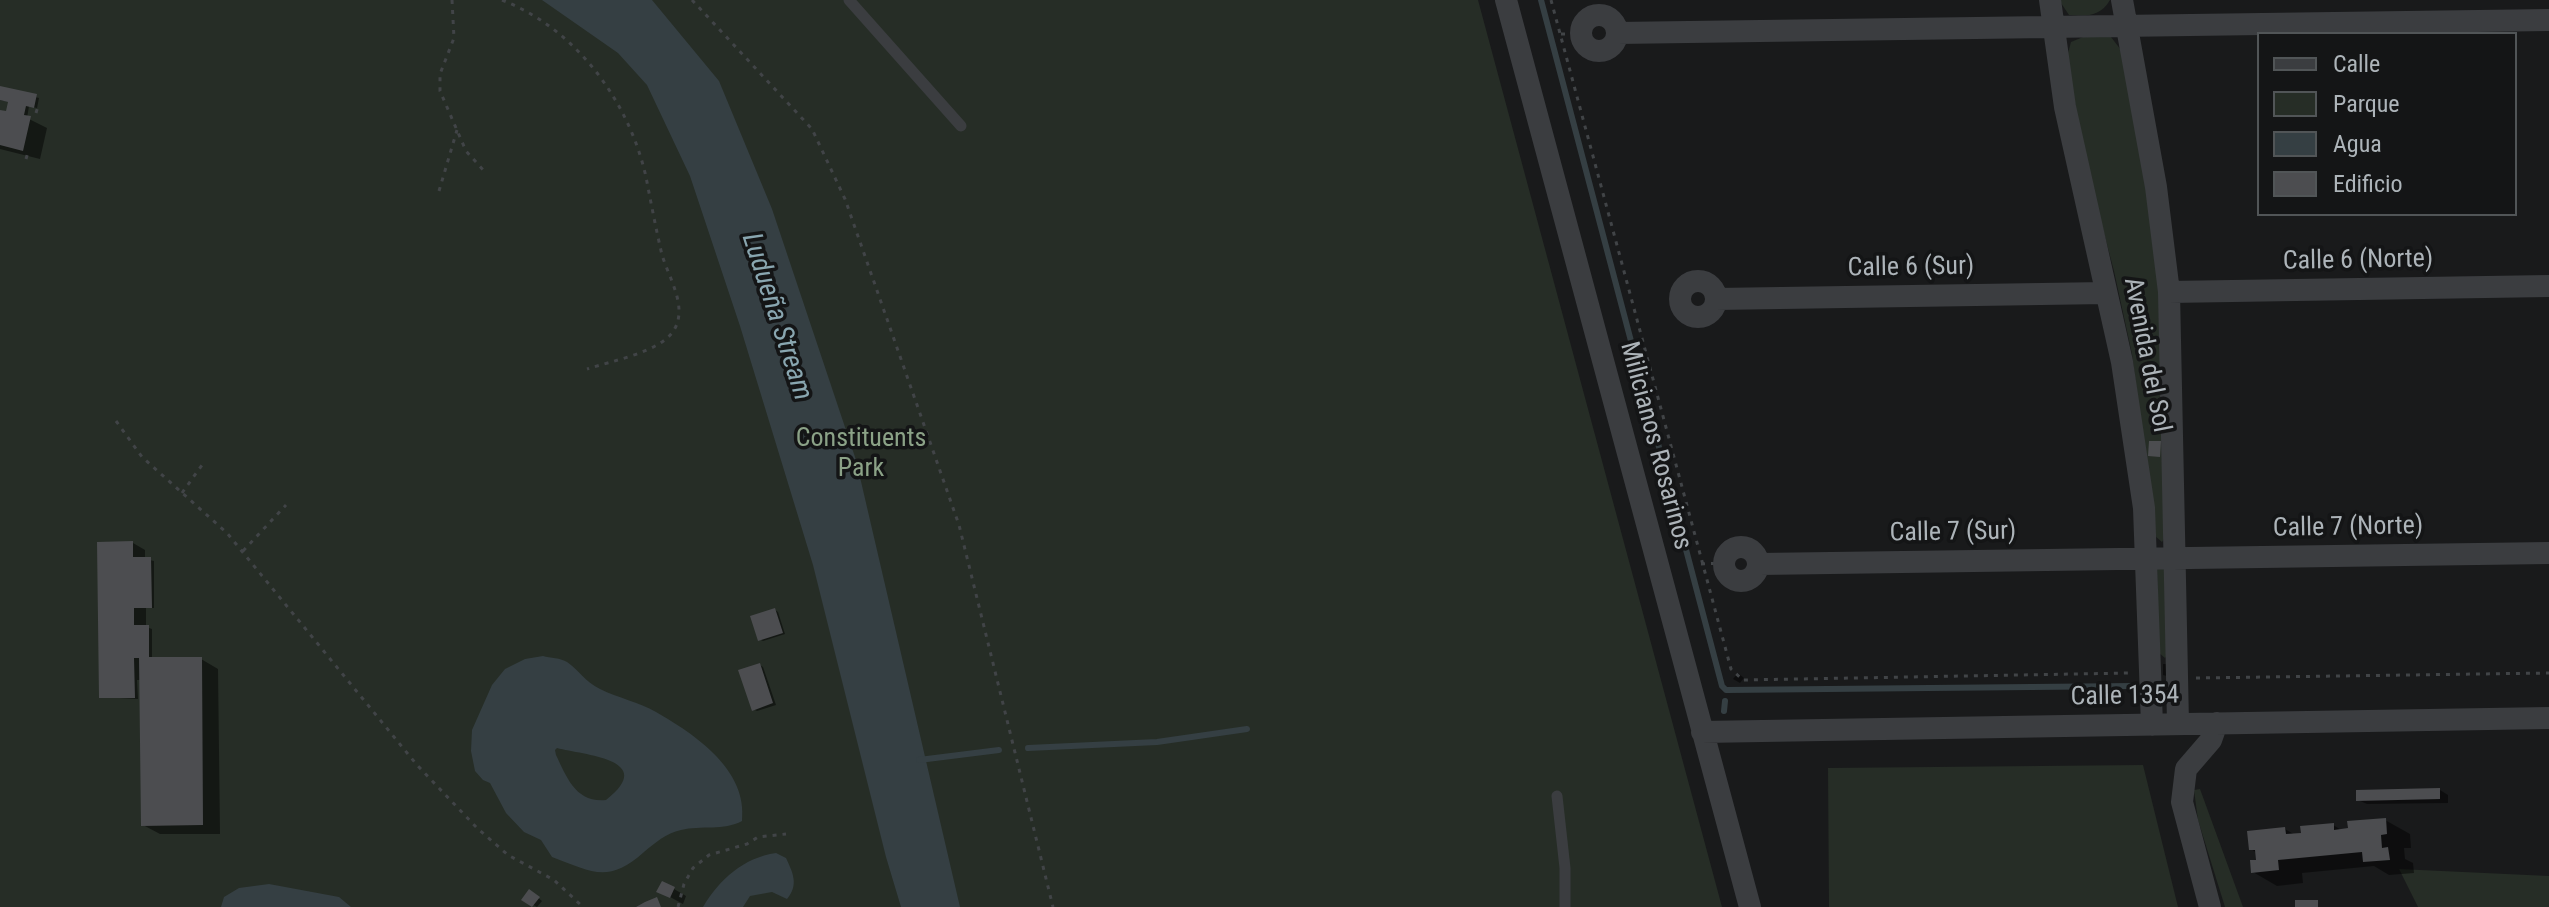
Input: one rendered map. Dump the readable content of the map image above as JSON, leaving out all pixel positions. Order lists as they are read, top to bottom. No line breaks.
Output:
{"streets":{"street":["Calle 6 (Norte)","Calle 6 (Sur)","Avenida del Sol","Milicianos Rosarinos","Calle 7 (Norte)","Calle 7 (Sur)","Calle 1354"]},"crossings":[["Calle 6 (Norte)","Avenida del Sol"],["Calle 6 (Sur)","Avenida del Sol"],["Avenida del Sol","Calle 7 (Norte)"],["Avenida del Sol","Calle 7 (Sur)"],["Avenida del Sol","Calle 1354"],["Milicianos Rosarinos","Calle 1354"],["Calle 7 (Norte)","Calle 7 (Sur)"]],"water":["Ludueña Stream"],"parks":["Constituents Park"],"legend":["Calle","Parque","Agua","Edificio"]}
